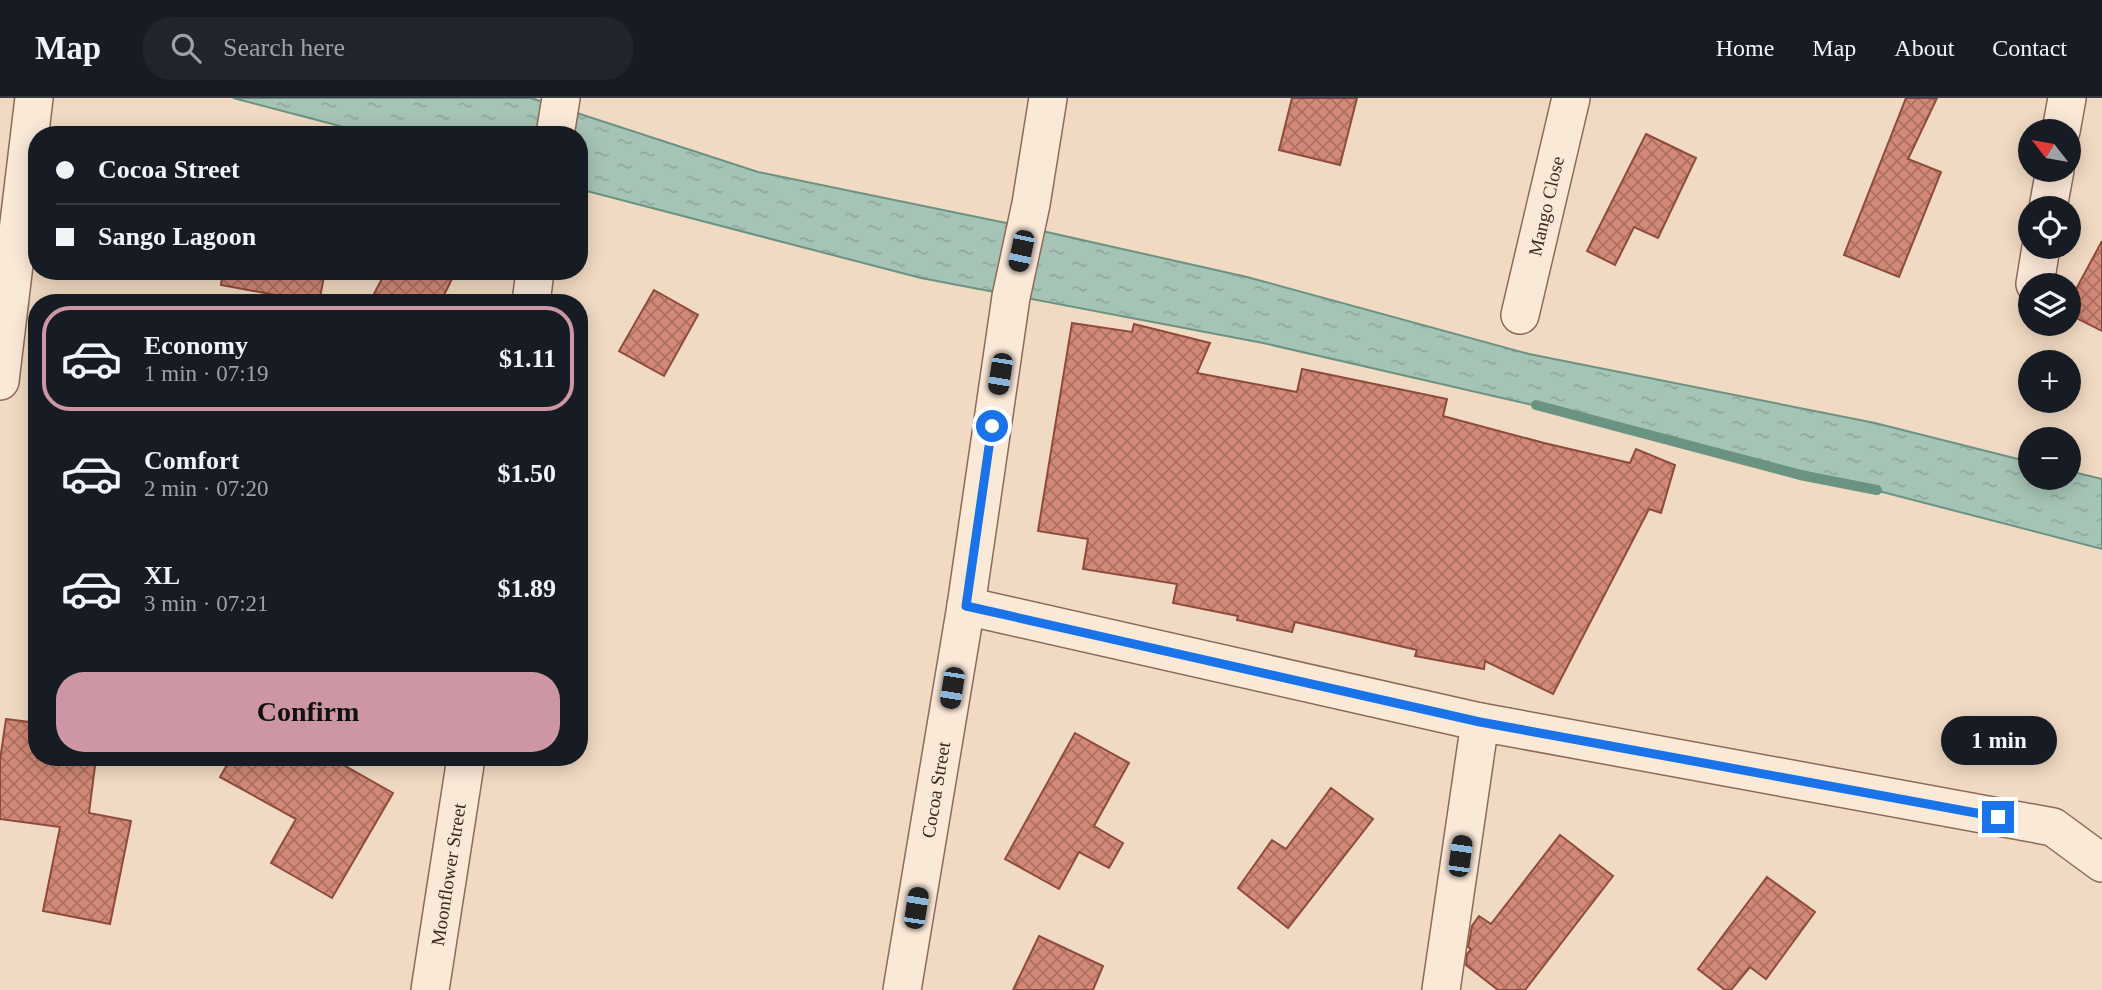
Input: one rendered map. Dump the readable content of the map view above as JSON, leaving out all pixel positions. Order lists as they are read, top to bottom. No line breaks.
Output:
{"streets":{"street":["Mango Close","Cocoa Street","Moonflower Street"]},"north":"top left","page":{"header":"Map","search":"Search here","nav":["Home","Map","About","Contact"],"map_buttons":["+","−"],"banner":["Cocoa Street","Sango Lagoon"],"list":[{"name":"Economy","note":"1 min · 07:19","value":"$1.11"},{"name":"Comfort","note":"2 min · 07:20","value":"$1.50"},{"name":"XL","note":"3 min · 07:21","value":"$1.89"}],"buttons":"Confirm","bubble":"1 min"}}
